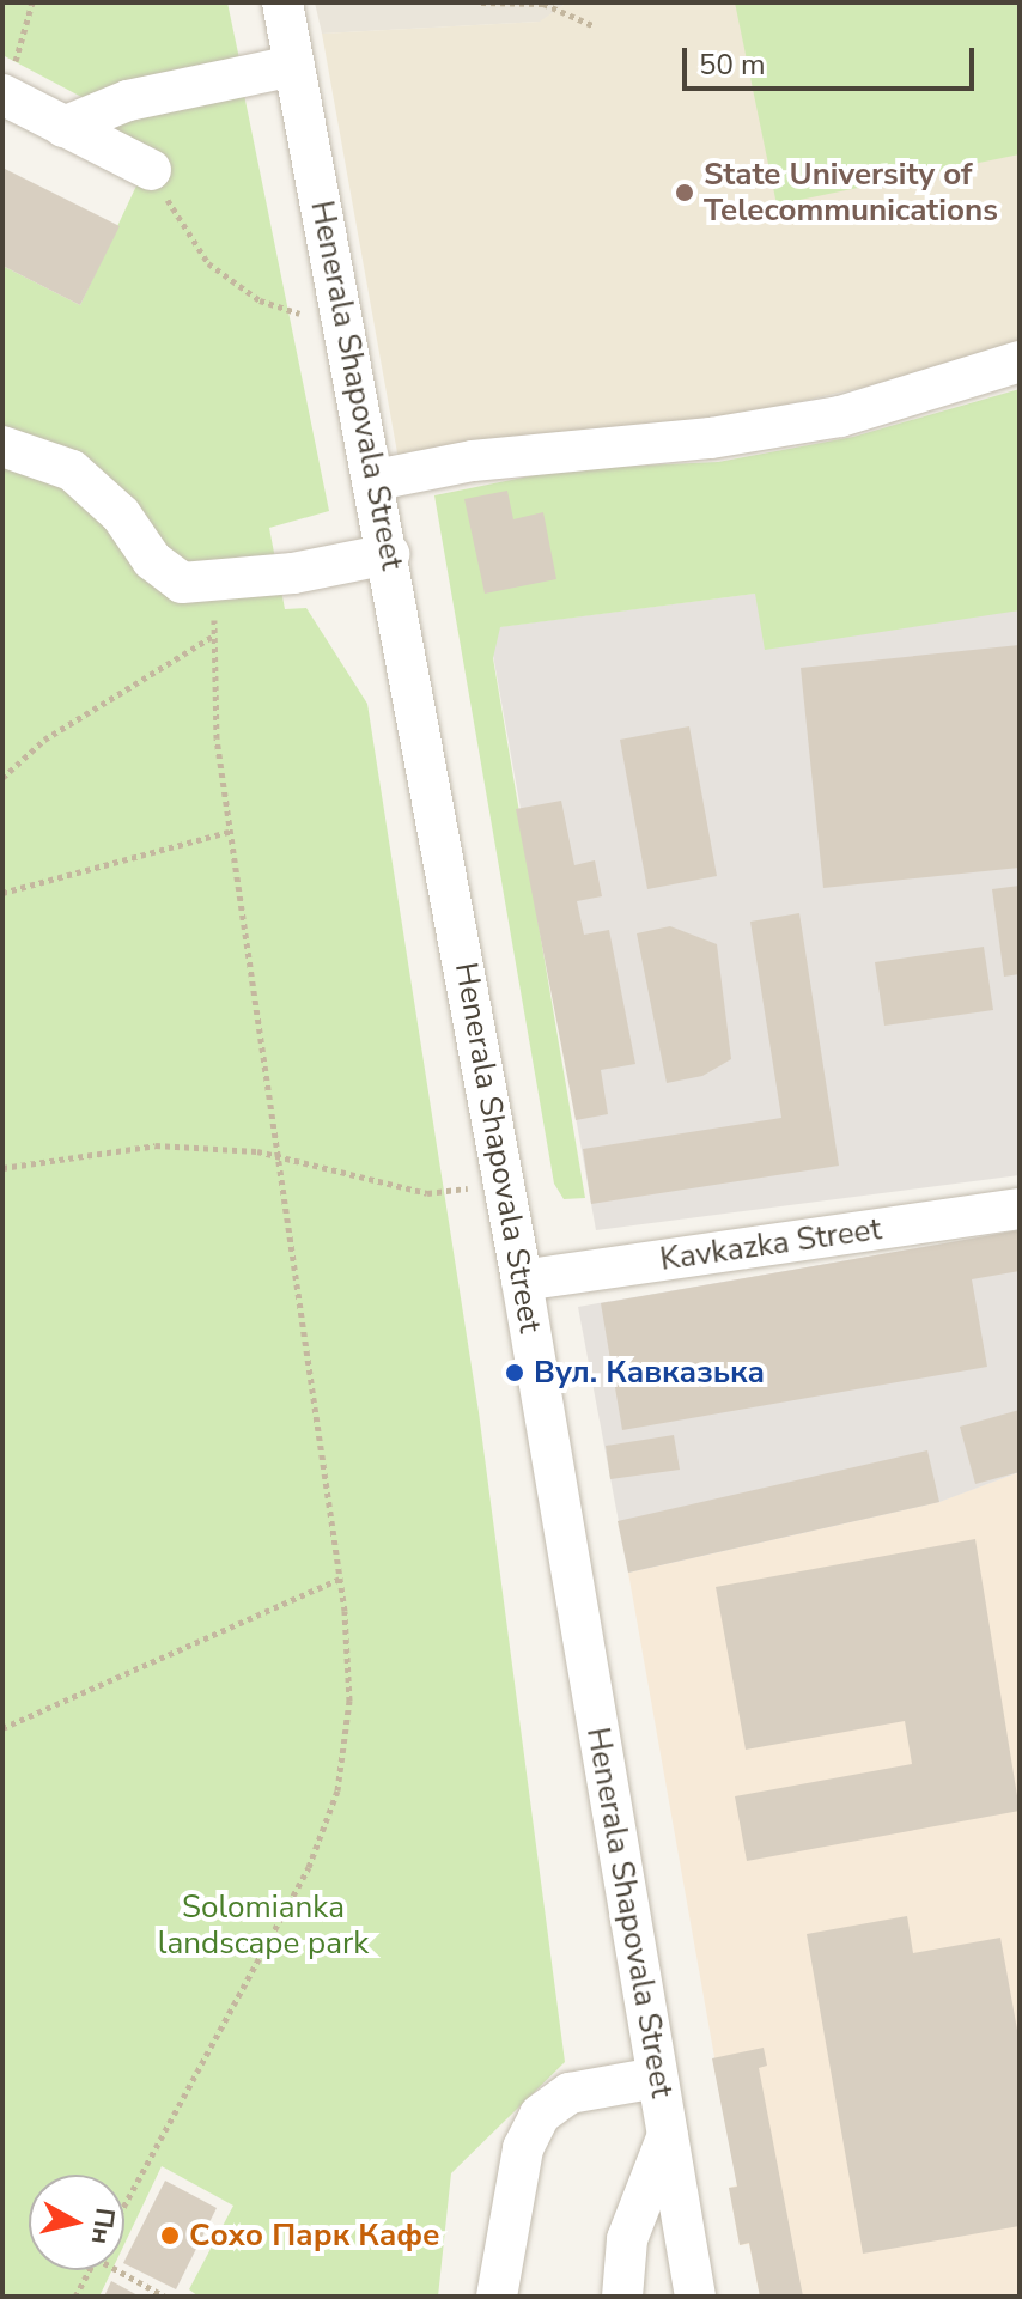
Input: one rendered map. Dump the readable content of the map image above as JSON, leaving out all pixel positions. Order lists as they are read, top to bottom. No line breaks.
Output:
{"streets":{"street":["Henerala Shapovala Street","Kavkazka Street"]},"crossings":[["Henerala Shapovala Street","Kavkazka Street"]],"parks":["Solomianka landscape park"],"places":["State University of Telecommunications","Вул. Кавказька","Сохо Парк Кафе"],"scale_bar":"50 m","north":"right"}
